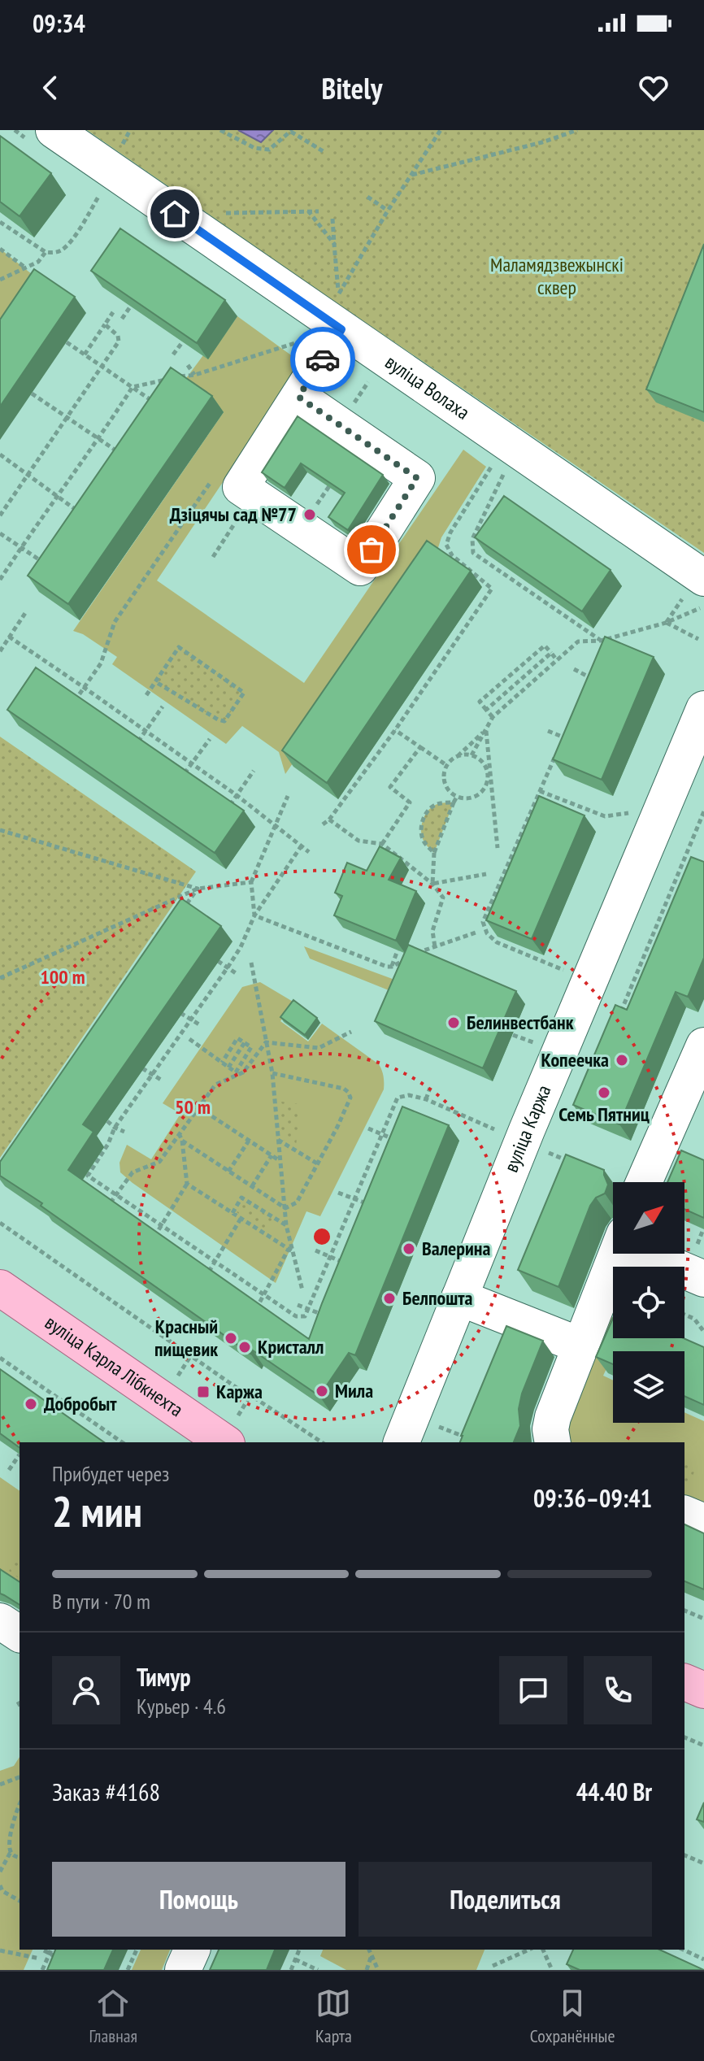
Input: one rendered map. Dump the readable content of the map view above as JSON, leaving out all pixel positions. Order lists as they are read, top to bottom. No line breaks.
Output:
{"streets":{"main road":["вуліца Карла Лібкнехта"],"street":["вуліца Волаха","вуліца Каржа"]},"parks":["Маламядзвежынскі сквер"],"places":{"other":["Дзіцячы сад №77","Белинвестбанк","Копеечка","Семь Пятниц","Валерина","Белпошта","Красный пищевик","Кристалл","Мила","Добробыт"],"transit":["Каржа"]},"north":"top right","page":{"status":"09:34","header":"Bitely","heading":["2 мин","Прибудет через","09:36–09:41"],"panel":["Тимур","Курьер · 4.6","Заказ #4168","44.40 Br"],"bar":"В пути · 70 m","buttons":["Помощь","Поделиться"],"tabs":["Главная","Карта","Сохранённые"]},"rings":["100 m","50 m"]}
